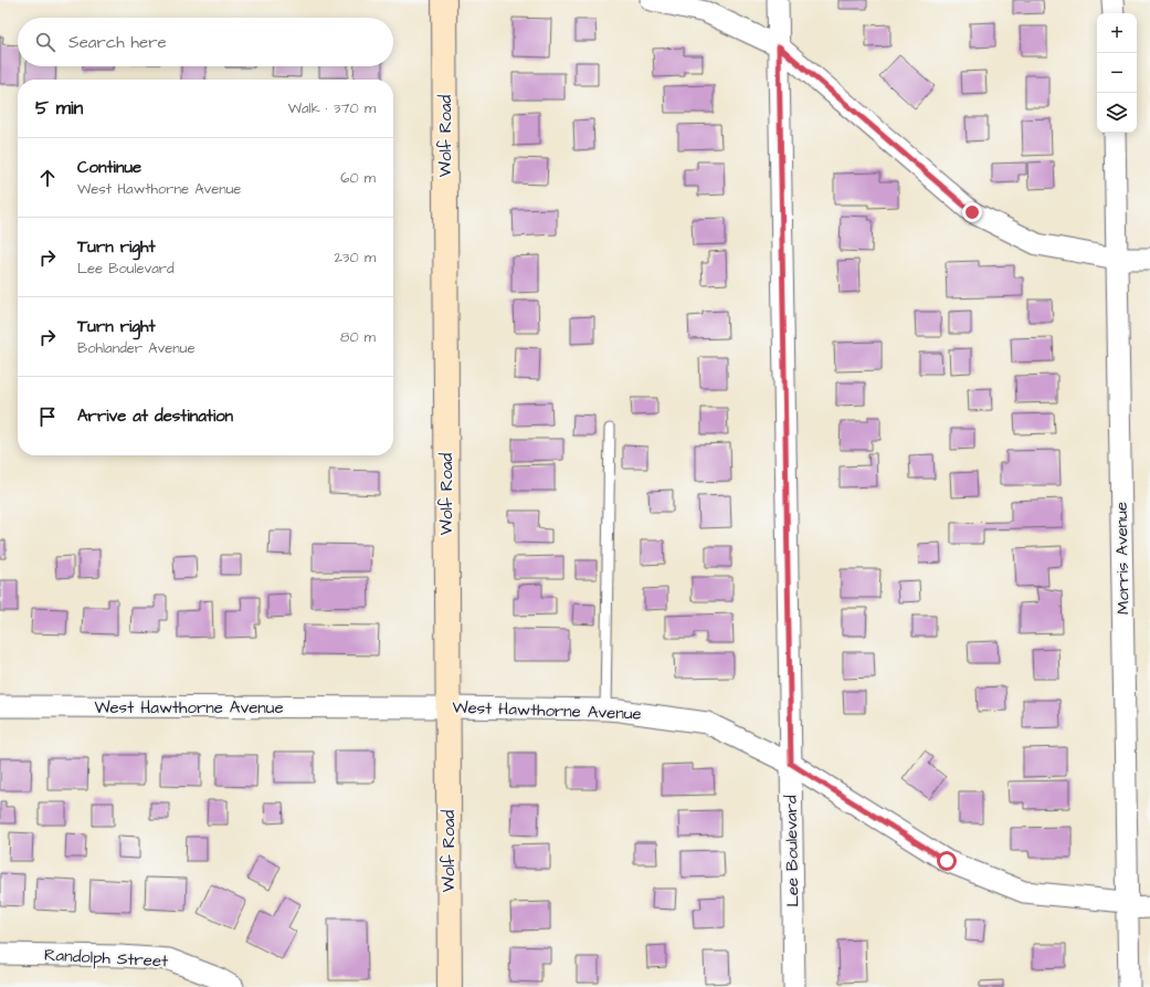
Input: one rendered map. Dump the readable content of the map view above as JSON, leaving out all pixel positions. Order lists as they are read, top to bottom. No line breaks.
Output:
{"streets":{"main road":["Wolf Road"],"street":["Morris Avenue","West Hawthorne Avenue","Lee Boulevard","Randolph Street"]},"crossings":[["Wolf Road","West Hawthorne Avenue"],["Morris Avenue","West Hawthorne Avenue"],["West Hawthorne Avenue","Lee Boulevard"]],"page":{"map_buttons":["+","−"],"search":"Search here","heading":["5 min","Walk · 370 m"],"list":[["Continue","West Hawthorne Avenue","60 m"],["Turn right","Lee Boulevard","230 m"],["Turn right","Bohlander Avenue","80 m"],"Arrive at destination"]}}
